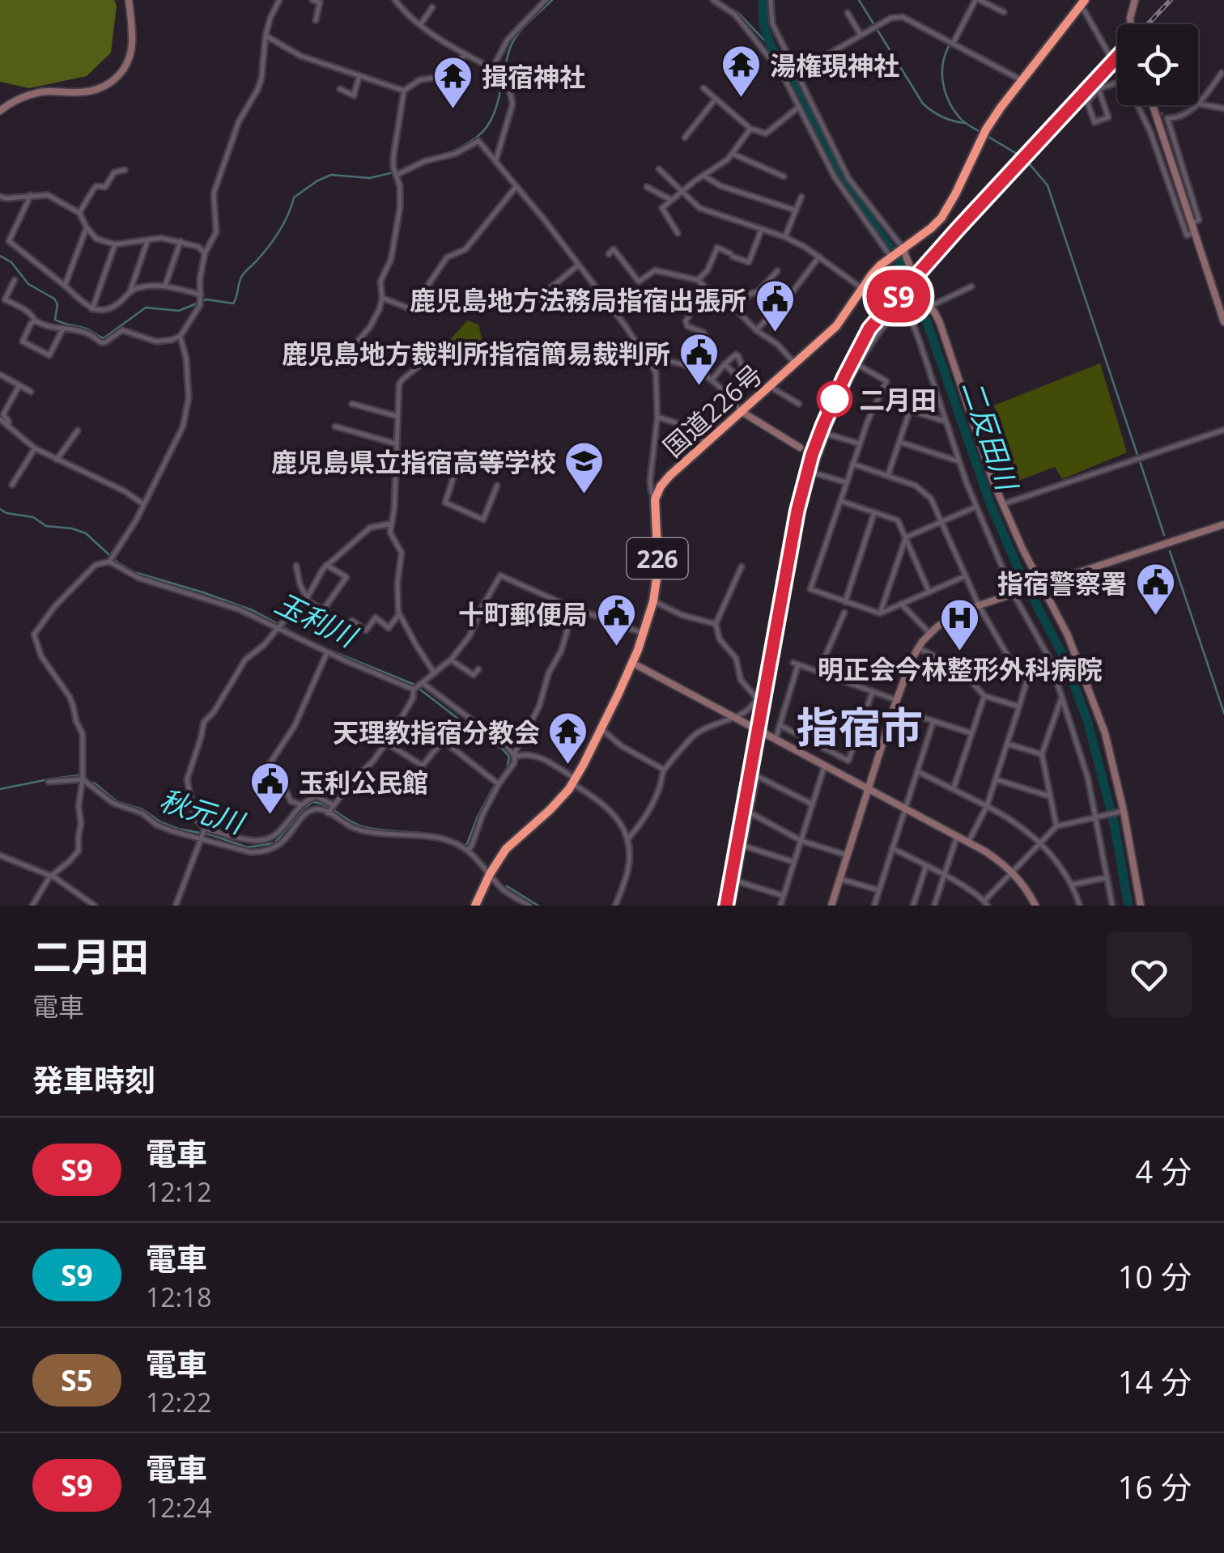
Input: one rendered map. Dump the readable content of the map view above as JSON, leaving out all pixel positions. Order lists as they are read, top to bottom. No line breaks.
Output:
{"streets":{"highway":["国道226号","226"]},"crossings":[["国道226号","226"]],"districts":["指宿市"],"water":["二反田川","玉利川","秋元川"],"places":{"temple":["湯権現神社","揖宿神社","天理教指宿分教会"],"public building":["鹿児島地方法務局指宿出張所","鹿児島地方裁判所指宿簡易裁判所","指宿警察署","十町郵便局","玉利公民館"],"other":["二月田"],"school or university":["鹿児島県立指宿高等学校"],"hospital":["明正会今林整形外科病院"]},"page":{"on_map":"S9","heading":[["二月田","電車"],"発車時刻"],"list":[{"mark":"S9","name":"電車","note":"12:12","value":"4 分"},{"mark":"S9","name":"電車","note":"12:18","value":"10 分"},{"mark":"S5","name":"電車","note":"12:22","value":"14 分"},{"mark":"S9","name":"電車","note":"12:24","value":"16 分"}]}}
